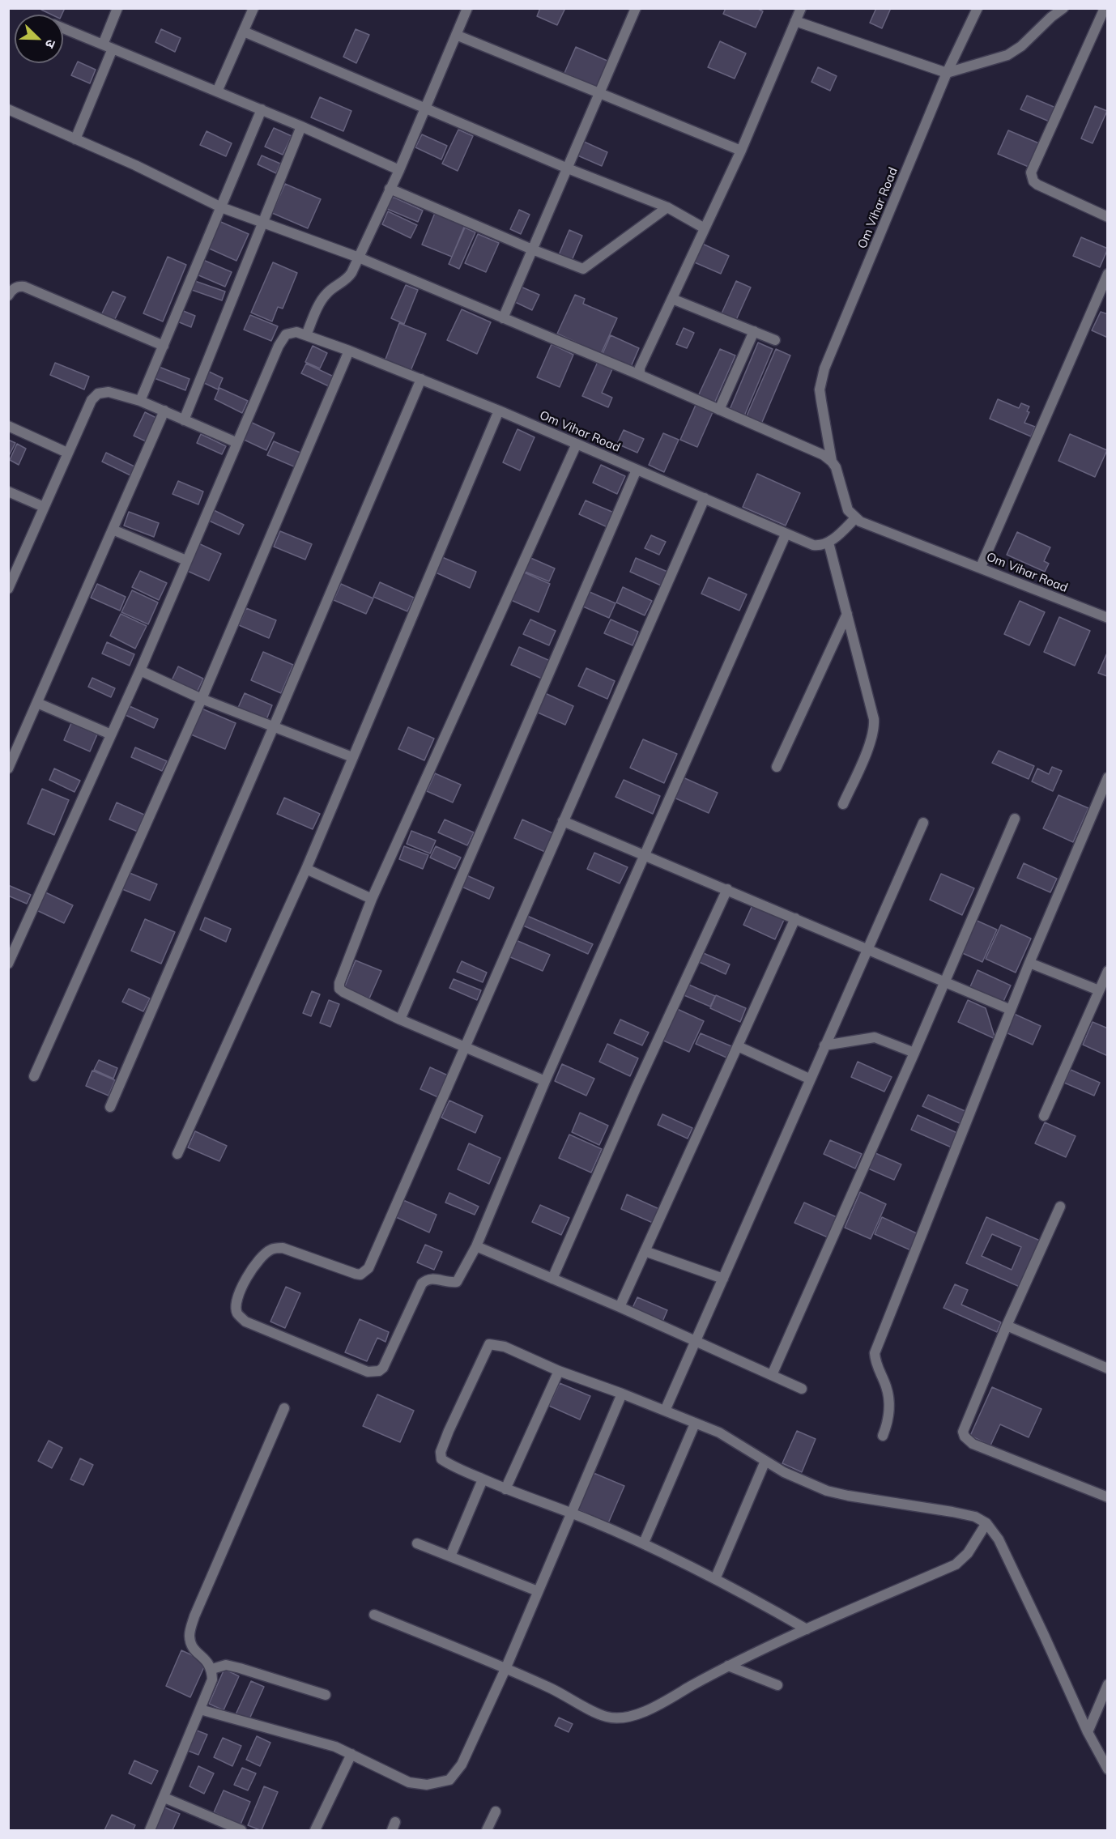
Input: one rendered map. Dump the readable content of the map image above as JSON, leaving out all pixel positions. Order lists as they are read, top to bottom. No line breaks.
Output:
{"streets":{"street":["Om Vihar Road"]},"north":"bottom right"}
